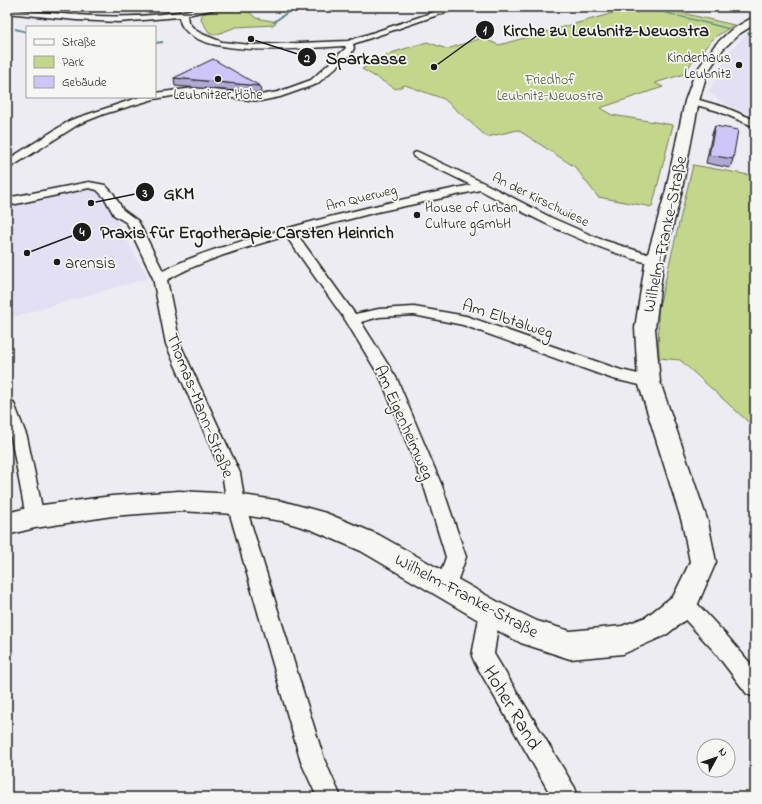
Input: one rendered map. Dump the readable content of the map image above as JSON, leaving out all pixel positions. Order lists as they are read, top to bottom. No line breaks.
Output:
{"streets":{"street":["Am Querweg","An der Kirschwiese","Wilhelm-Franke-Straße","Am Elbtalweg","Thomas-Mann-Straße","Am Eigenheimweg","Hoher Rand"]},"crossings":[["Am Querweg","An der Kirschwiese"],["Am Querweg","Thomas-Mann-Straße"],["Am Querweg","Am Eigenheimweg"],["An der Kirschwiese","Wilhelm-Franke-Straße"],["Wilhelm-Franke-Straße","Am Elbtalweg"],["Wilhelm-Franke-Straße","Thomas-Mann-Straße"],["Wilhelm-Franke-Straße","Am Eigenheimweg"],["Wilhelm-Franke-Straße","Hoher Rand"],["Am Elbtalweg","Am Eigenheimweg"]],"parks":["Friedhof Leubnitz-Neuostra"],"places":["Sparkasse","Kinderhaus Leubnitz","Kirche zu Leubnitz-Neuostra","Leubnitzer Höhe","GKM","House of Urban Culture gGmbH","Praxis für Ergotherapie Carsten Heinrich","arensis"],"legend":["Straße","Park","Gebäude"],"north":"top right"}
